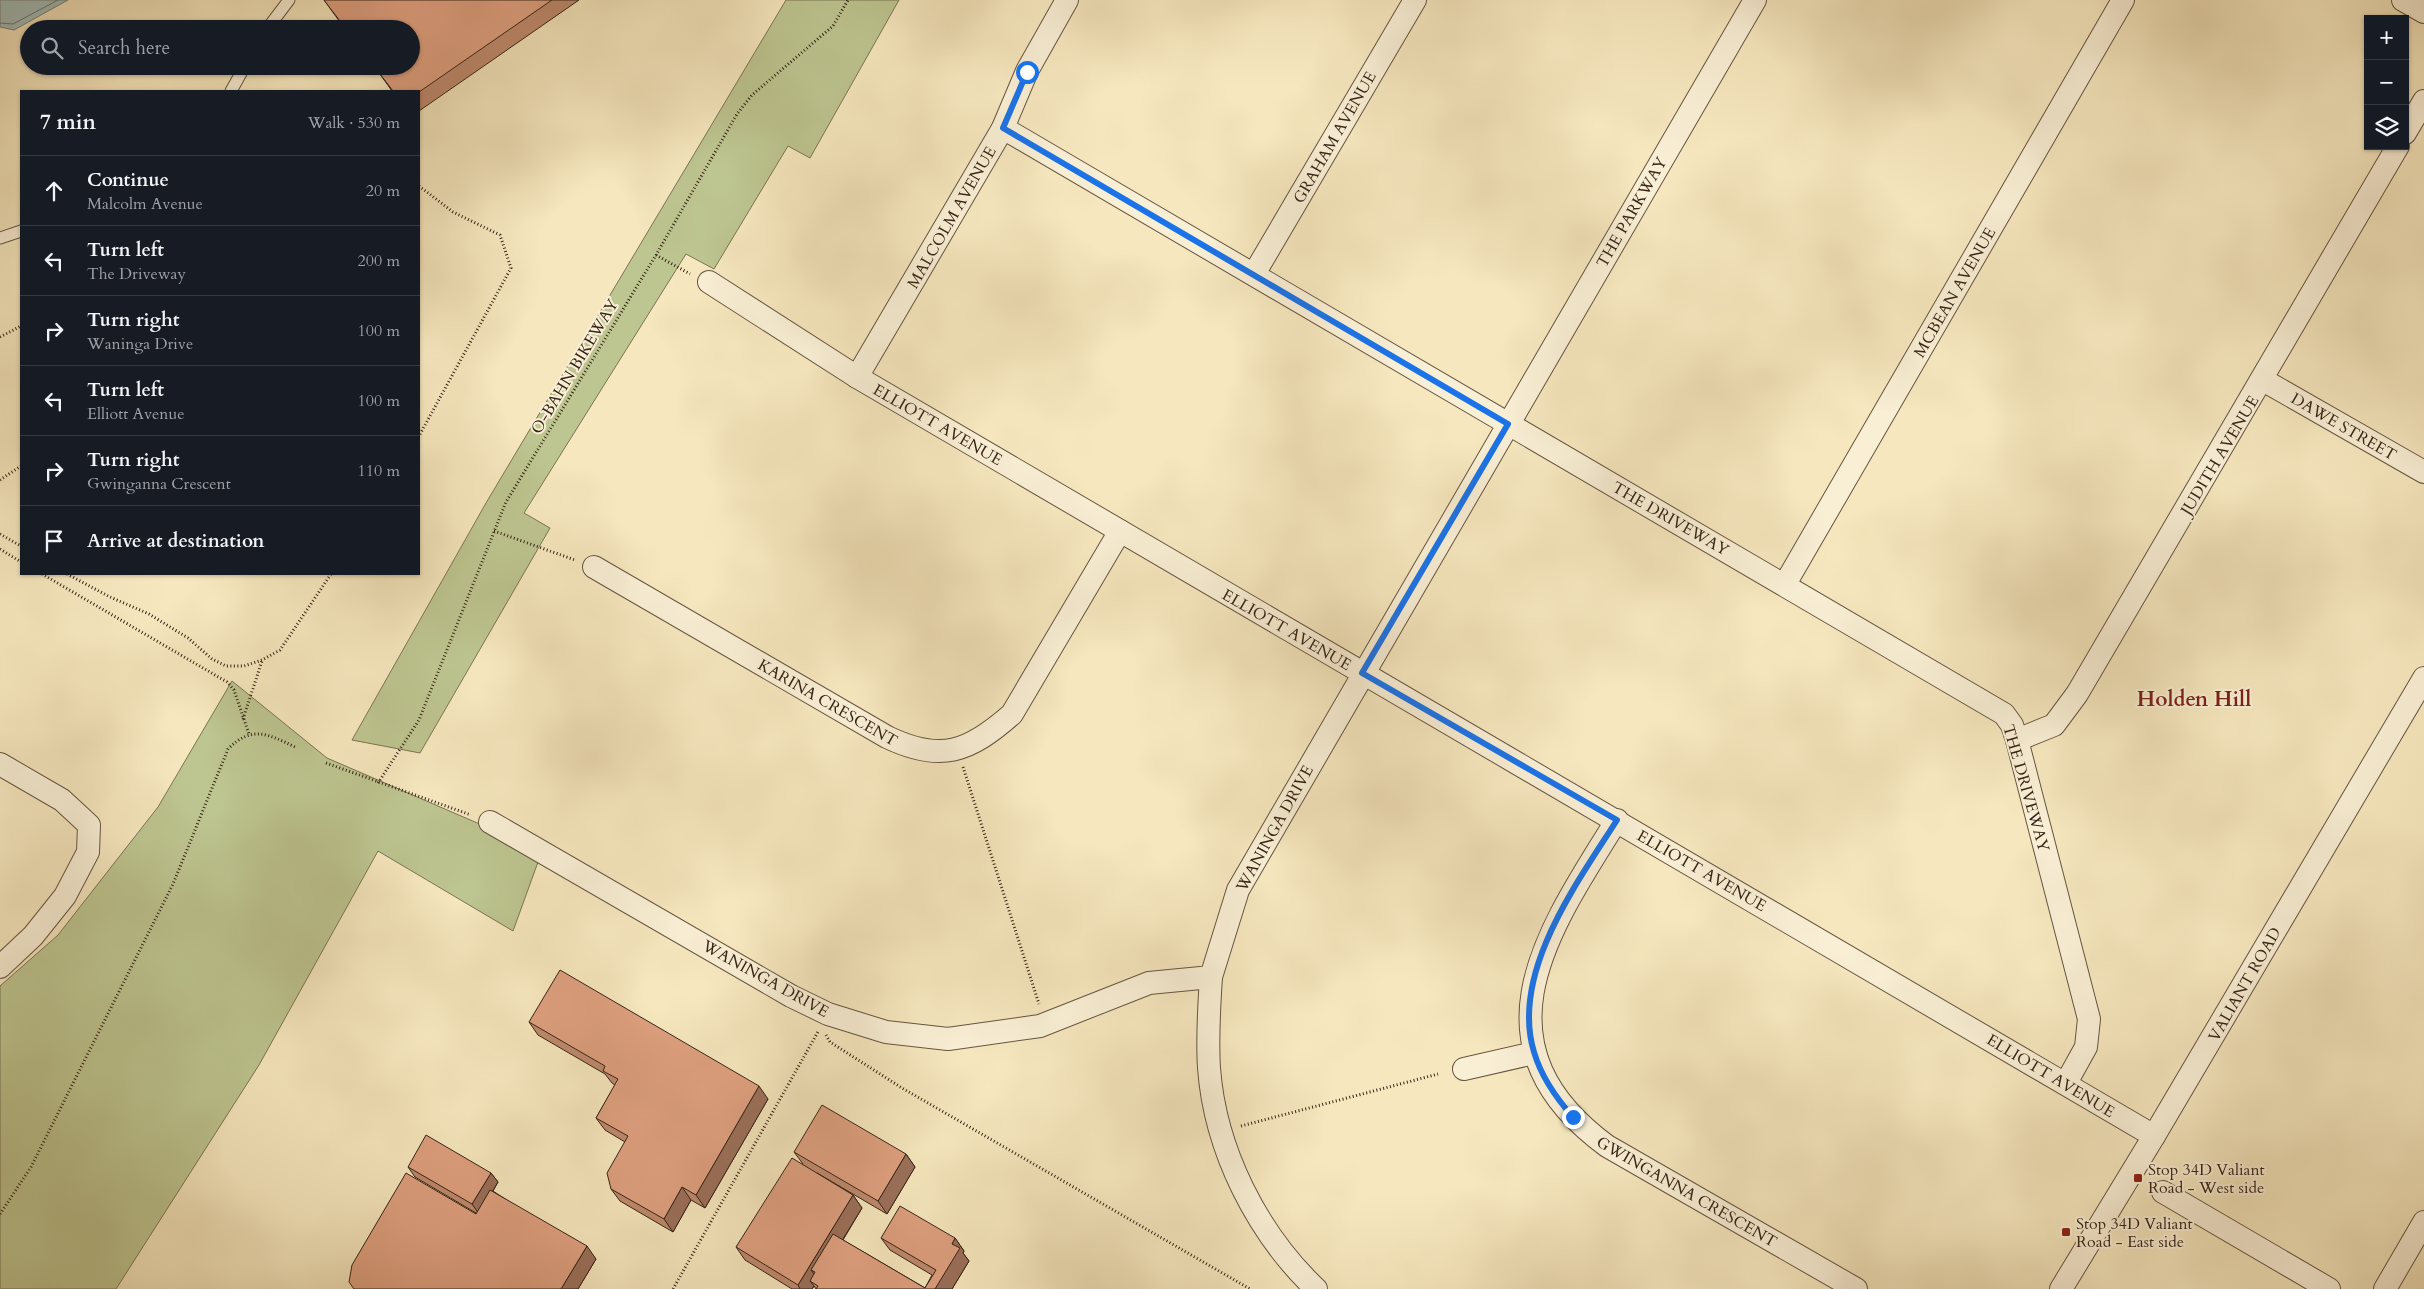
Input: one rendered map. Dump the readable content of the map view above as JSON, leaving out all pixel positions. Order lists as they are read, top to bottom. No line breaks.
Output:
{"streets":{"street":["GRAHAM AVENUE","THE PARKWAY","MALCOLM AVENUE","MCBEAN AVENUE","ELLIOTT AVENUE","DAWE STREET","JUDITH AVENUE","THE DRIVEWAY","KARINA CRESCENT","WANINGA DRIVE","VALIANT ROAD","GWINGANNA CRESCENT"],"path":["O-BAHN BIKEWAY"]},"crossings":[["GRAHAM AVENUE","THE DRIVEWAY"],["THE PARKWAY","THE DRIVEWAY"],["THE PARKWAY","WANINGA DRIVE"],["MALCOLM AVENUE","ELLIOTT AVENUE"],["MALCOLM AVENUE","THE DRIVEWAY"],["MCBEAN AVENUE","THE DRIVEWAY"],["ELLIOTT AVENUE","THE DRIVEWAY"],["ELLIOTT AVENUE","KARINA CRESCENT"],["ELLIOTT AVENUE","WANINGA DRIVE"],["ELLIOTT AVENUE","VALIANT ROAD"],["ELLIOTT AVENUE","GWINGANNA CRESCENT"],["DAWE STREET","JUDITH AVENUE"],["JUDITH AVENUE","THE DRIVEWAY"],["THE DRIVEWAY","WANINGA DRIVE"]],"districts":["Holden Hill"],"places":{"transit":["Stop 34D Valiant Road - West side","Stop 34D Valiant Road - East side"]},"page":{"map_buttons":["+","−"],"search":"Search here","heading":["7 min","Walk · 530 m"],"list":[["Continue","Malcolm Avenue","20 m"],["Turn left","The Driveway","200 m"],["Turn right","Waninga Drive","100 m"],["Turn left","Elliott Avenue","100 m"],["Turn right","Gwinganna Crescent","110 m"],"Arrive at destination"]}}
